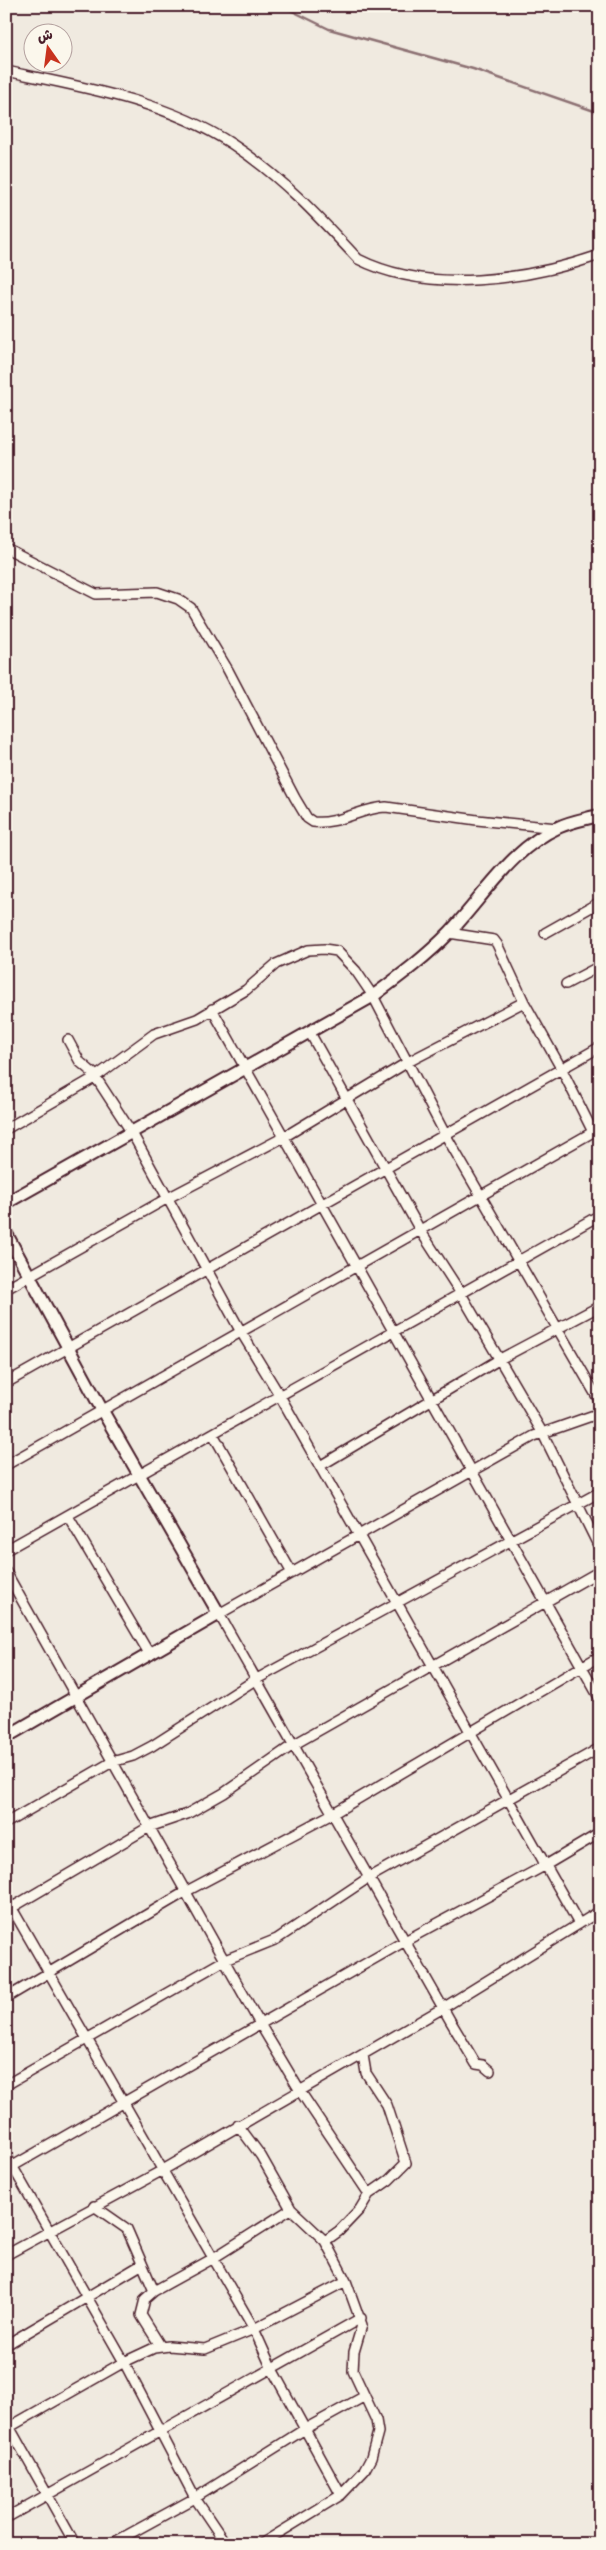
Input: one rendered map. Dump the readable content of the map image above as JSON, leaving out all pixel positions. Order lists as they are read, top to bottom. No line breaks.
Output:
{"north":"top"}
